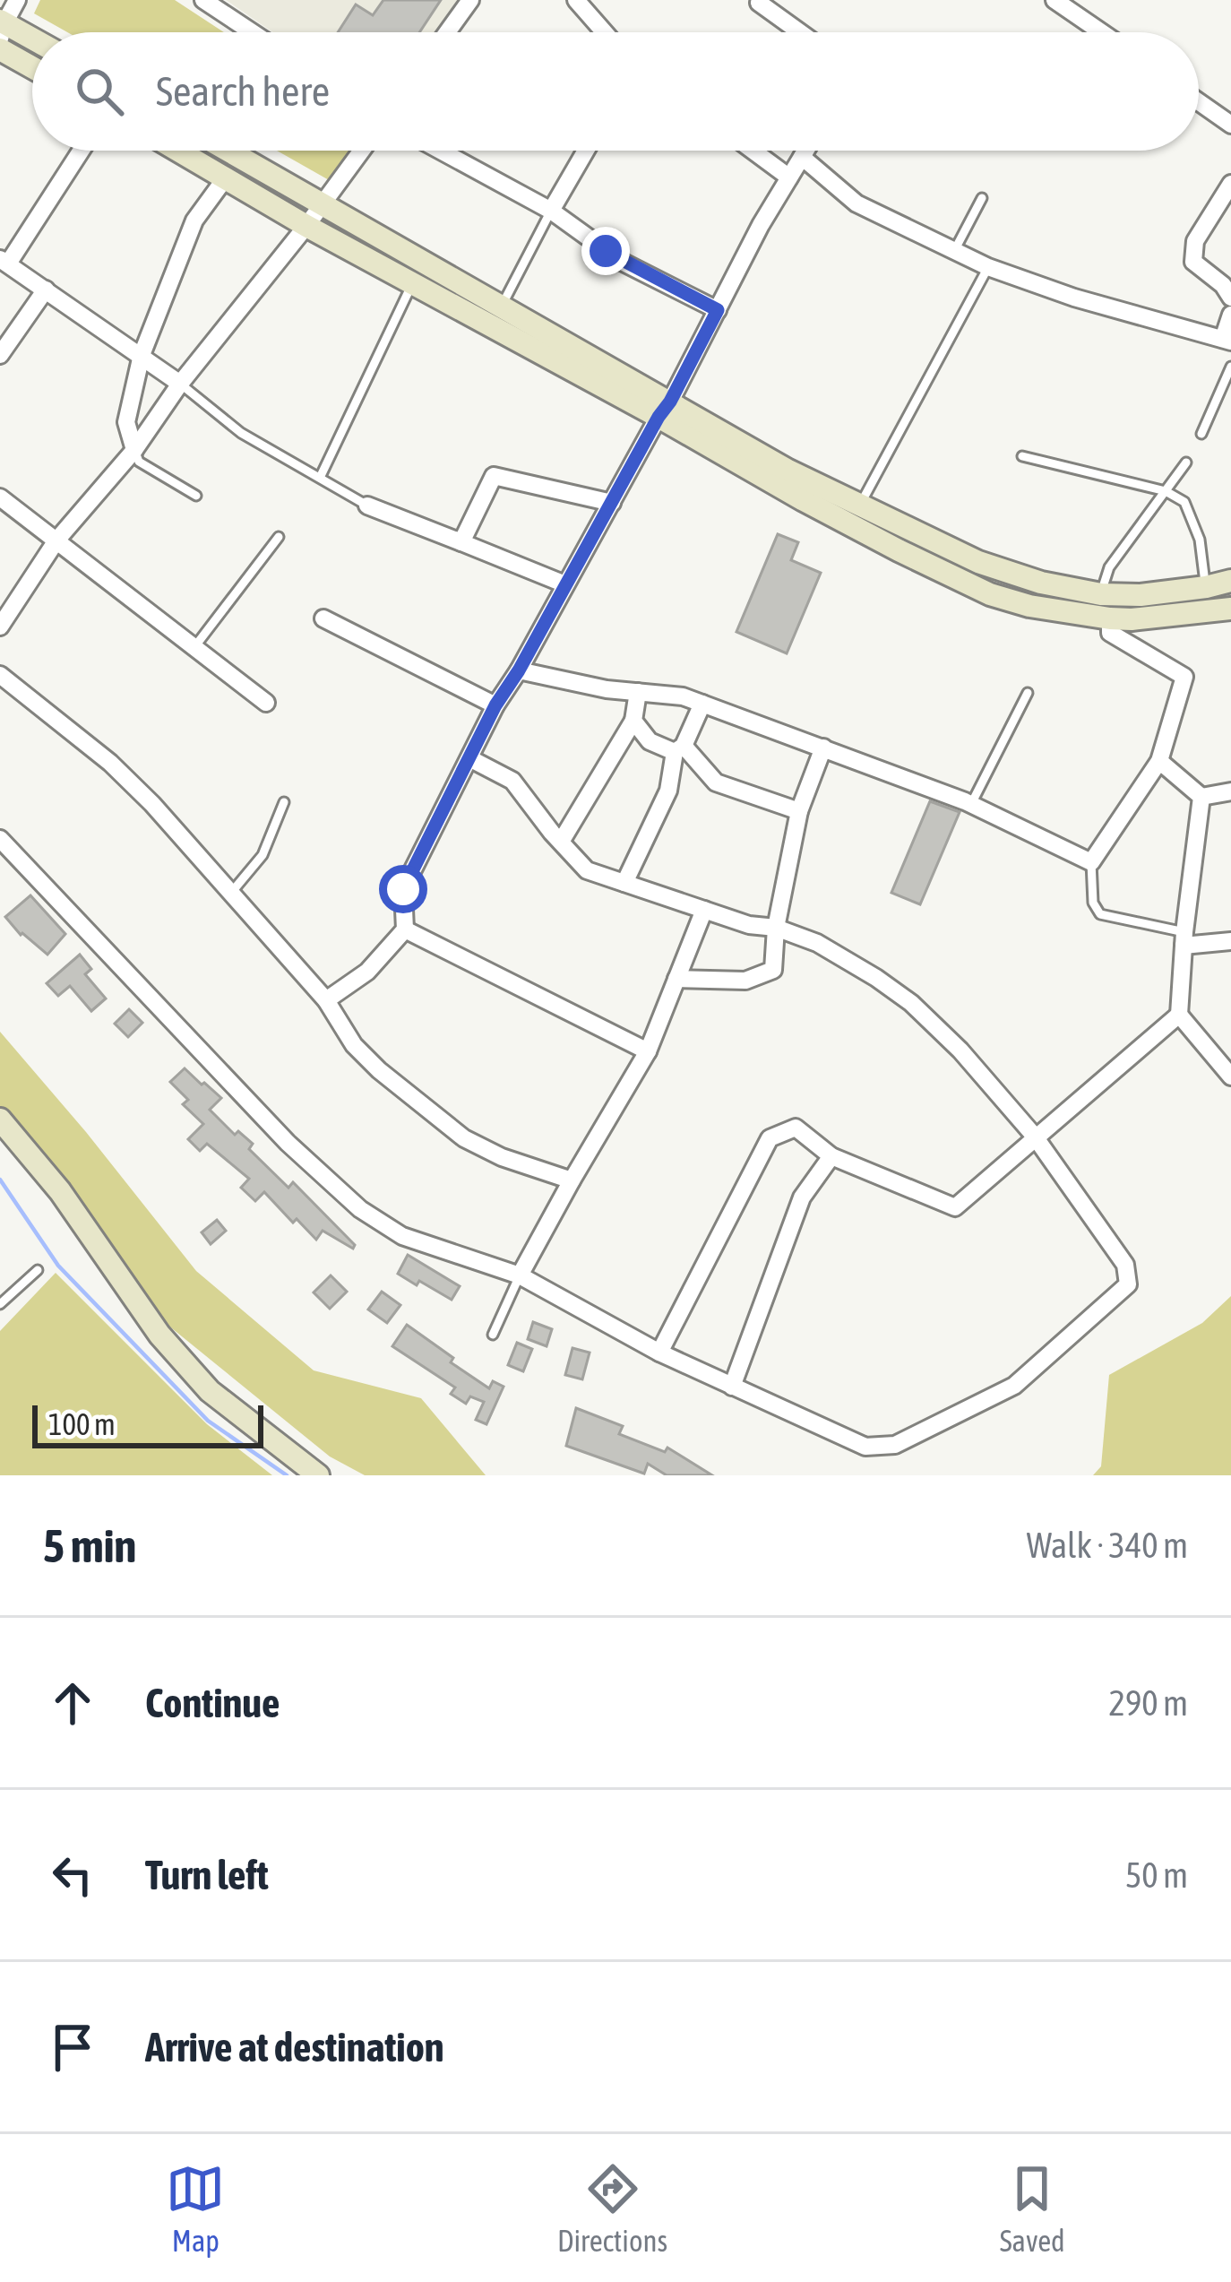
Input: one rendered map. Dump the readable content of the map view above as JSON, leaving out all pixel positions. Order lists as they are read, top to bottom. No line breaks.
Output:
{"scale_bar":"100 m","page":{"search":"Search here","scale":"100 m","heading":["5 min","Walk · 340 m"],"list":[["Continue","290 m"],["Turn left","50 m"],"Arrive at destination"],"nav":["Map","Directions","Saved"]}}
